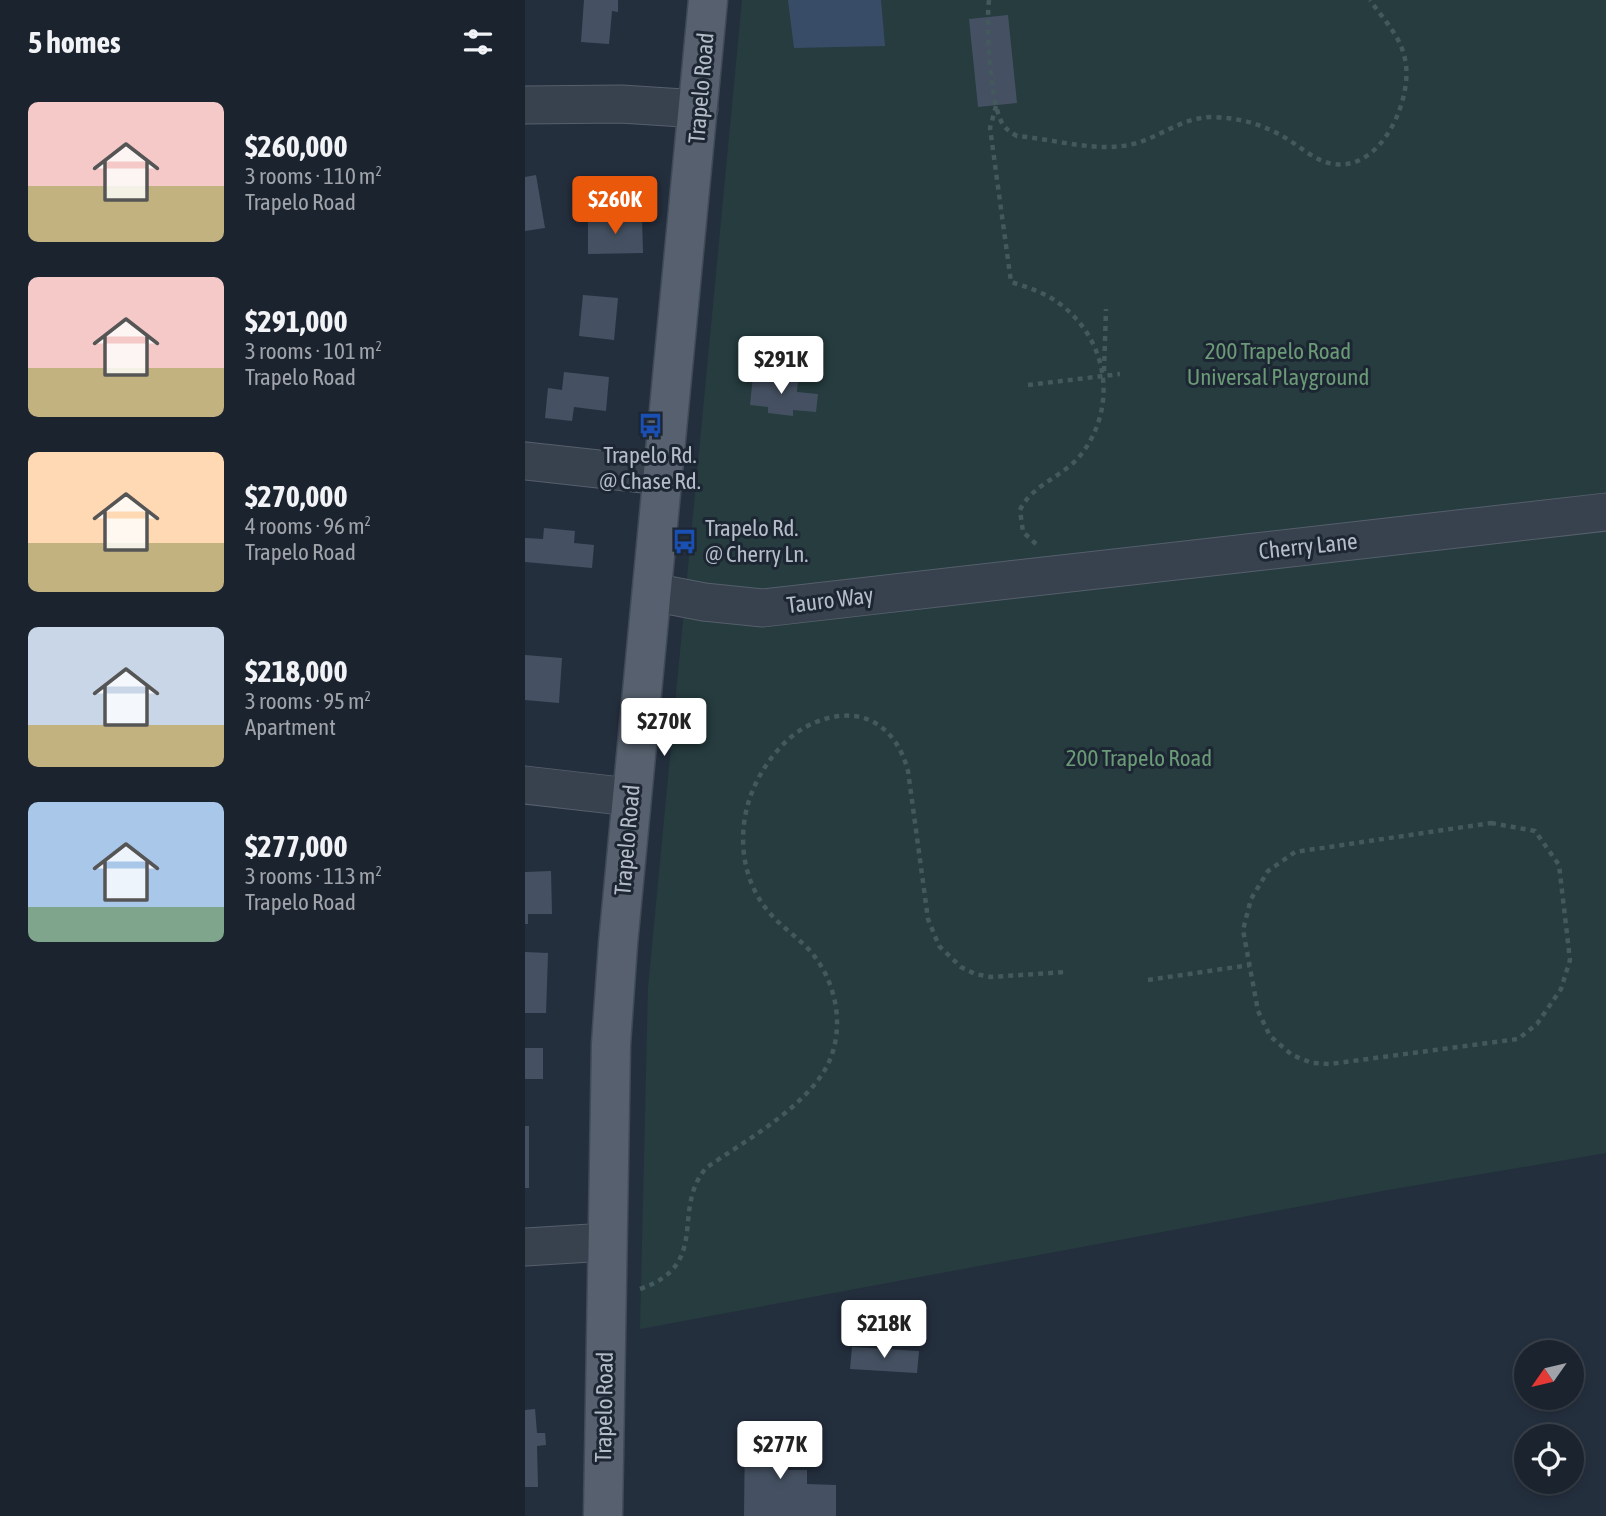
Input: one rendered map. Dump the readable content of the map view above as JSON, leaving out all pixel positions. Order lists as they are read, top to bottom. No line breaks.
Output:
{"streets":{"main road":["Trapelo Road"],"street":["Cherry Lane","Tauro Way"]},"crossings":[["Trapelo Road","Tauro Way"],["Cherry Lane","Tauro Way"]],"parks":["200 Trapelo Road Universal Playground","200 Trapelo Road"],"places":{"bus stop":["Trapelo Rd. @ Chase Rd.","Trapelo Rd. @ Cherry Ln."]},"north":"bottom left","page":{"heading":"5 homes","list":[{"name":"$260,000","note":"3 rooms · 110 m² · Trapelo Road"},{"name":"$291,000","note":"3 rooms · 101 m² · Trapelo Road"},{"name":"$270,000","note":"4 rooms · 96 m² · Trapelo Road"},{"name":"$218,000","note":"3 rooms · 95 m² · Apartment"},{"name":"$277,000","note":"3 rooms · 113 m² · Trapelo Road"}],"price":["$260K","$291K","$270K","$218K","$277K"]}}
